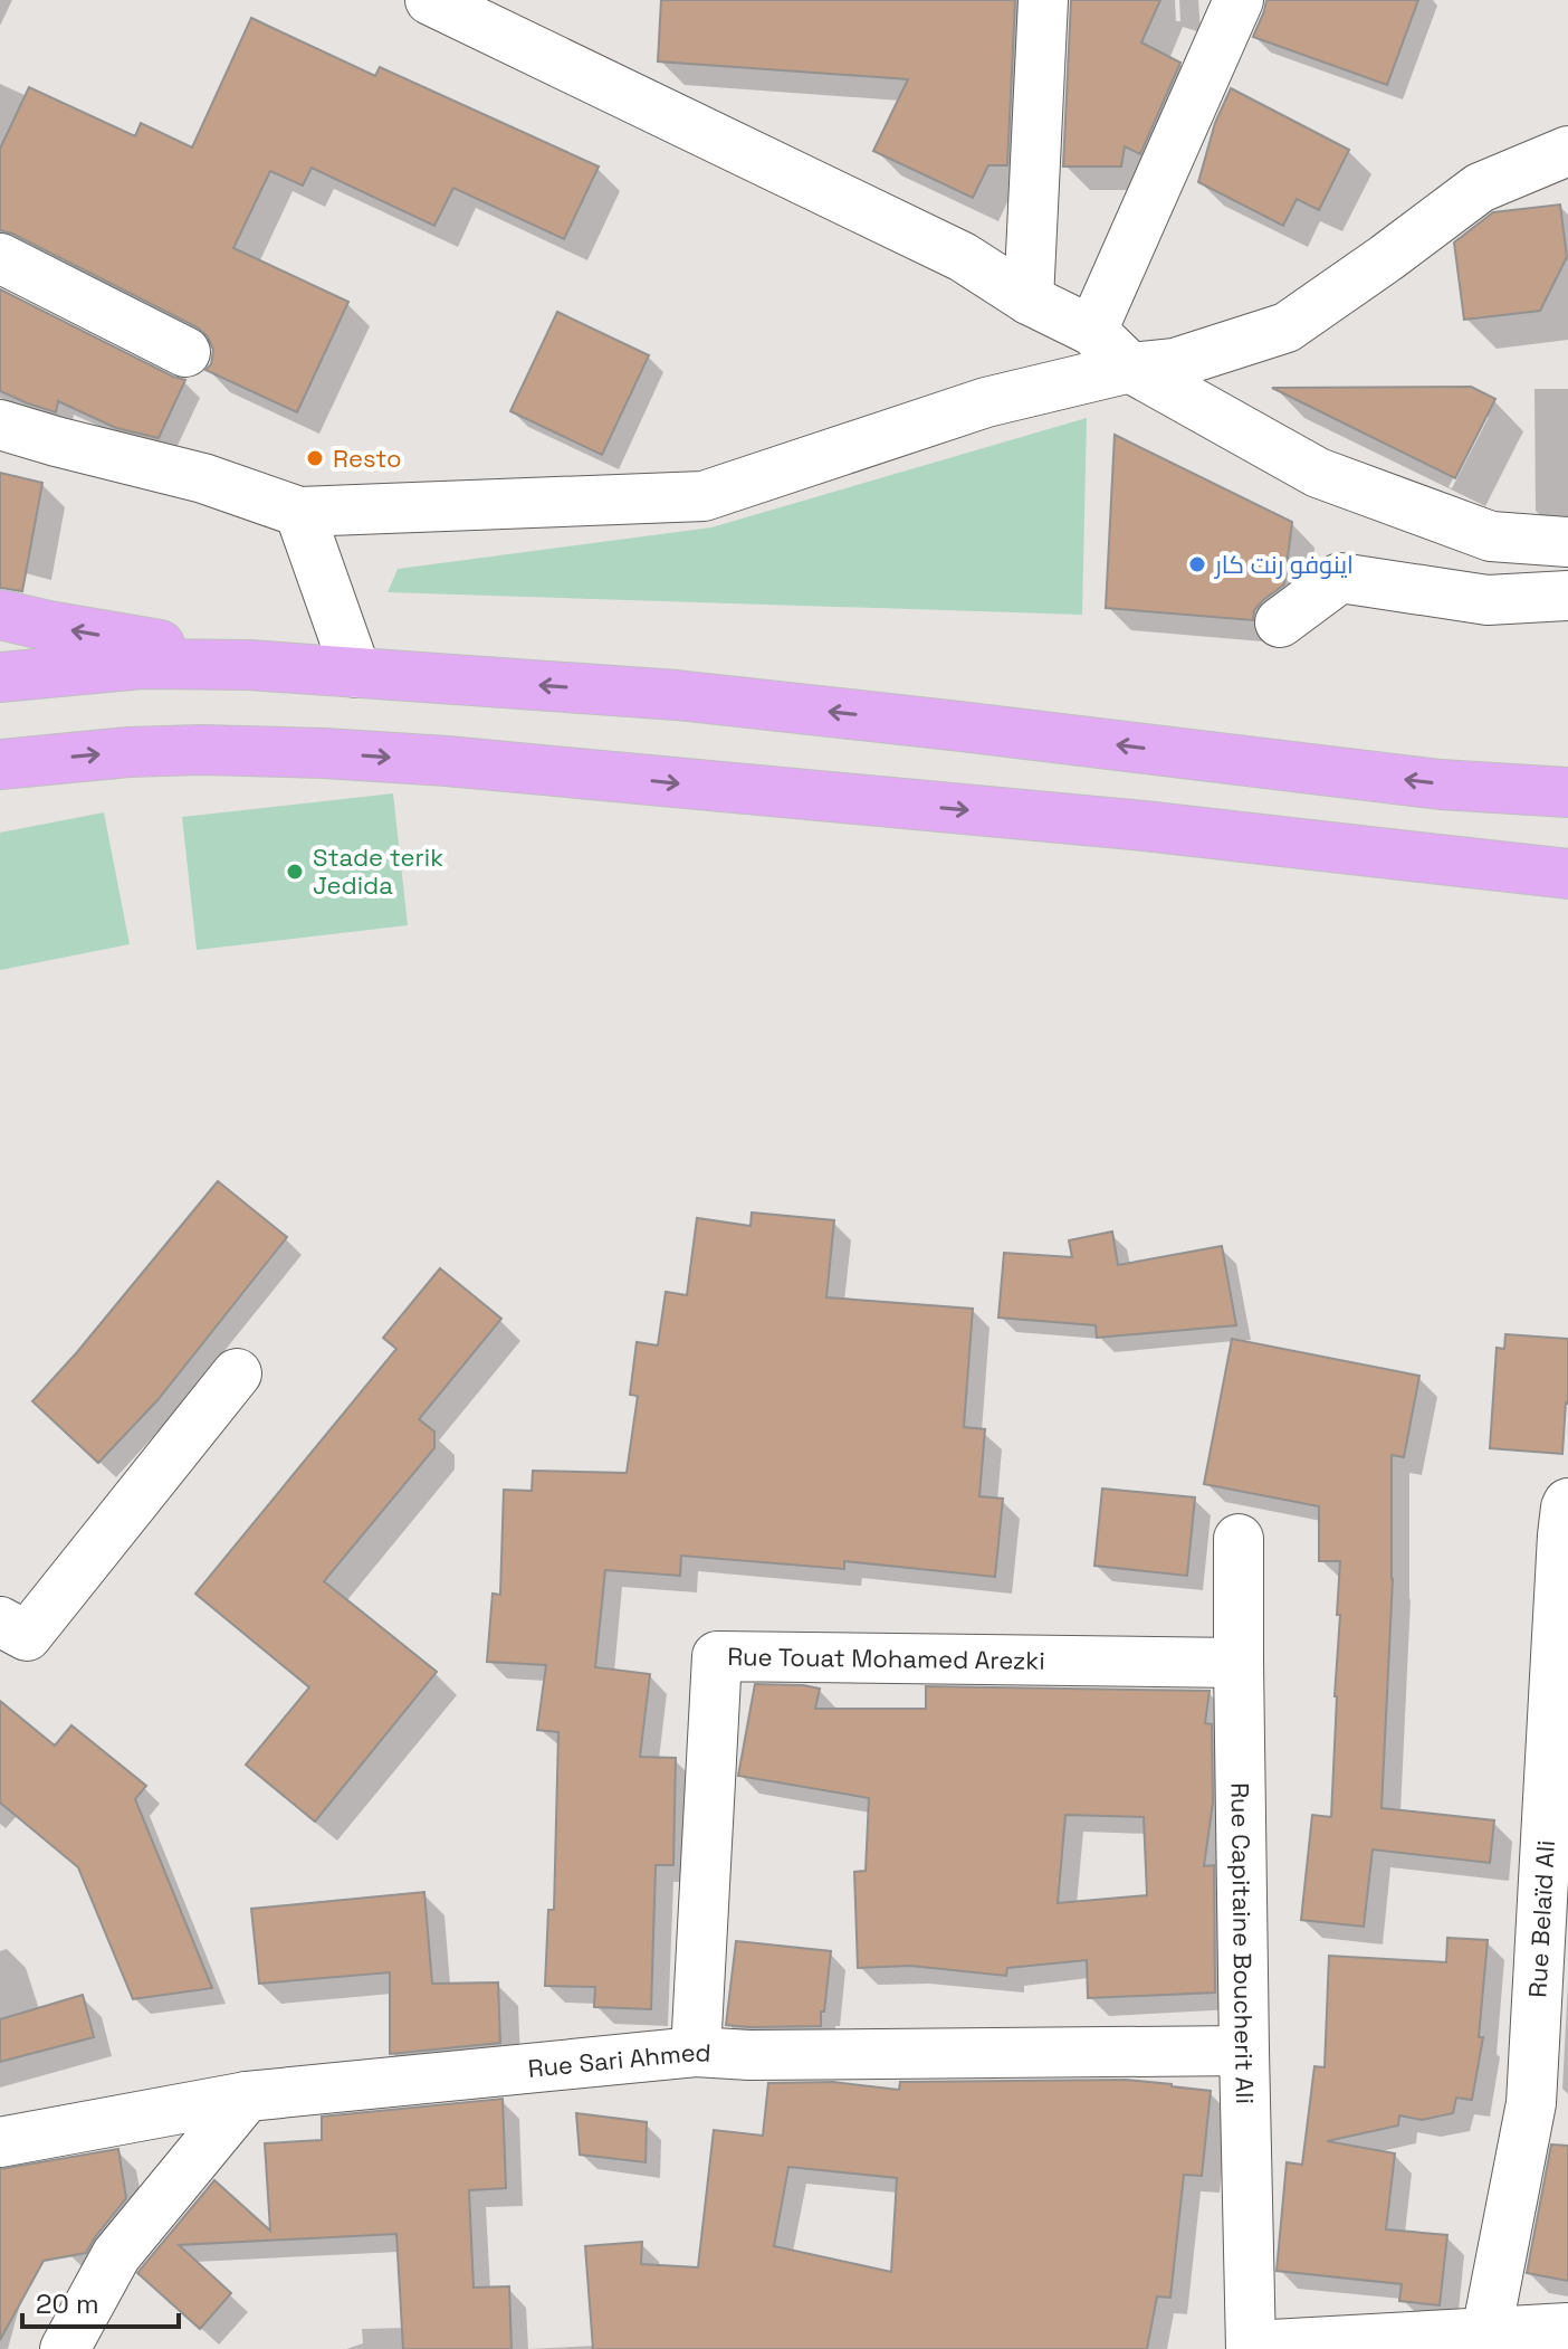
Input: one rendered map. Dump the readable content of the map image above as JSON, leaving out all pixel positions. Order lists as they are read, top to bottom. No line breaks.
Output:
{"streets":{"street":["Rue Touat Mohamed Arezki","Rue Belaïd Ali","Rue Capitaine Boucherit Ali","Rue Sari Ahmed"]},"crossings":[["Rue Touat Mohamed Arezki","Rue Capitaine Boucherit Ali"],["Rue Touat Mohamed Arezki","Rue Sari Ahmed"],["Rue Capitaine Boucherit Ali","Rue Sari Ahmed"]],"places":["Resto","اينوفو رنت كار","Stade terik Jedida"],"scale_bar":"20 m"}
